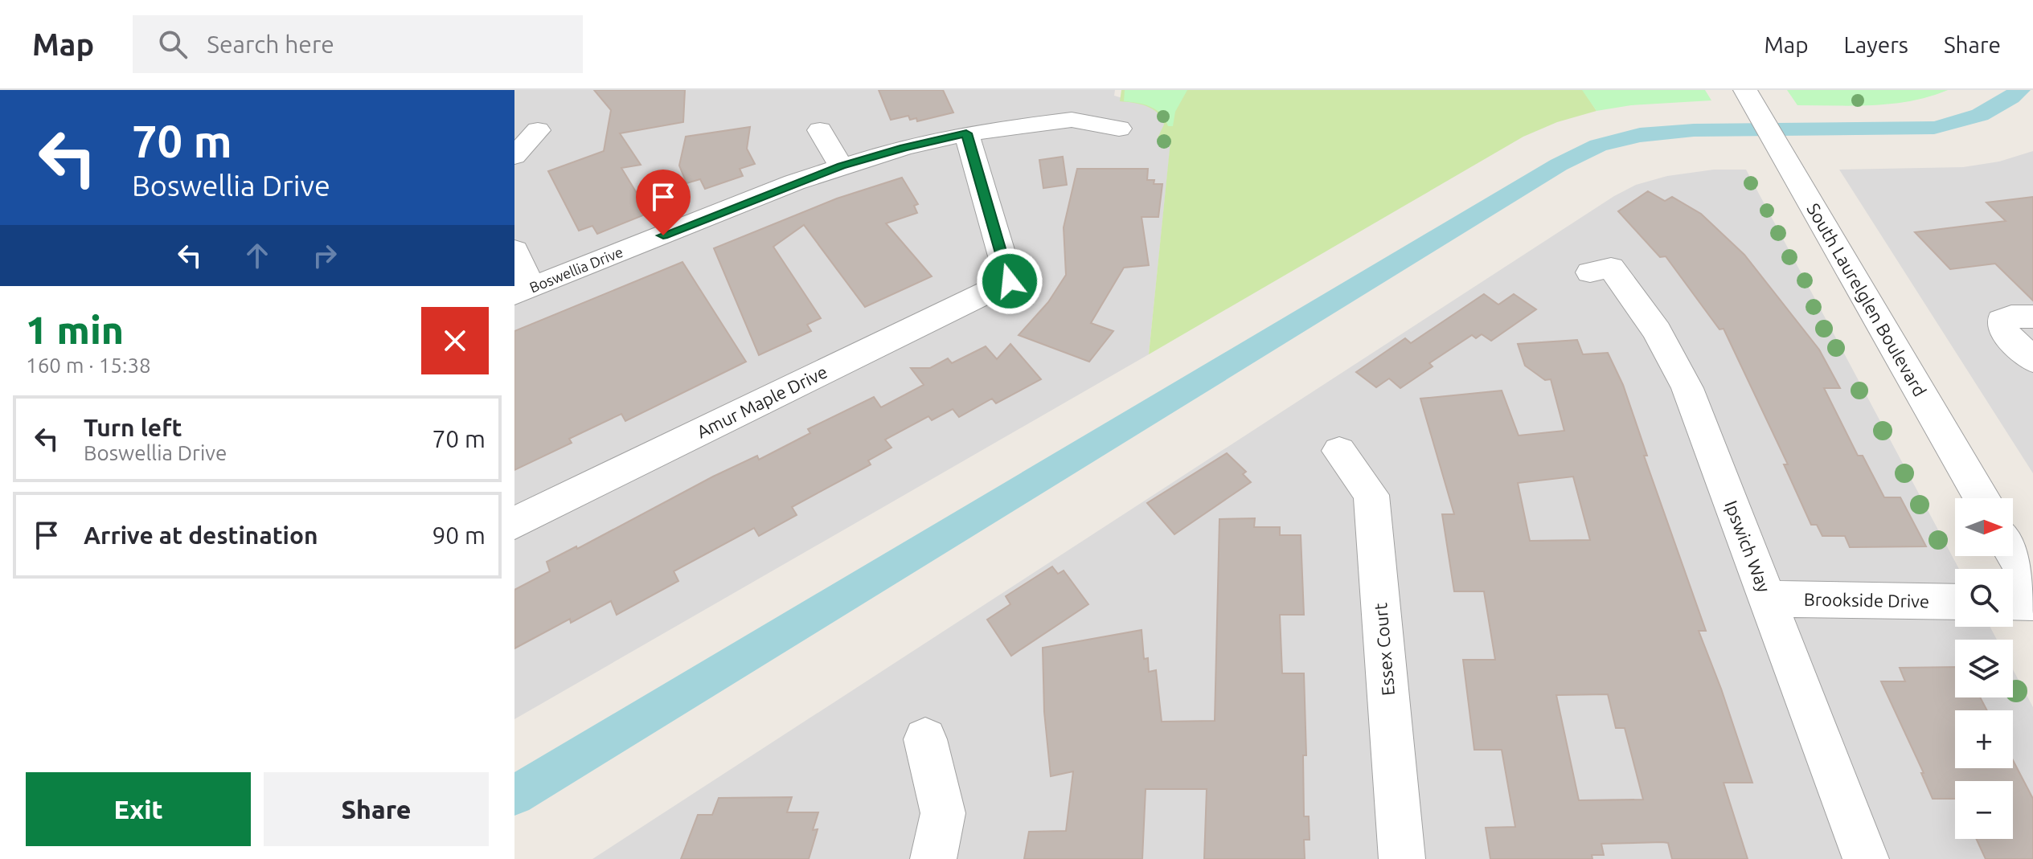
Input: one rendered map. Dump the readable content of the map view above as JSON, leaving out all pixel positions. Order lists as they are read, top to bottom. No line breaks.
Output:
{"streets":{"street":["Boswellia Drive","South Laurelglen Boulevard","Amur Maple Drive","Ipswich Way","Brookside Drive","Essex Court"]},"crossings":[["Boswellia Drive","Amur Maple Drive"],["Ipswich Way","Brookside Drive"]],"north":"right","page":{"header":"Map","search":"Search here","nav":["Map","Layers","Share"],"turn":["70 m","Boswellia Drive"],"heading":["1 min","160 m · 15:38"],"list":[{"name":"Turn left","note":"Boswellia Drive","value":"70 m"},{"name":"Arrive at destination","value":"90 m"}],"map_buttons":["+","−"],"buttons":["Exit","Share"]}}
